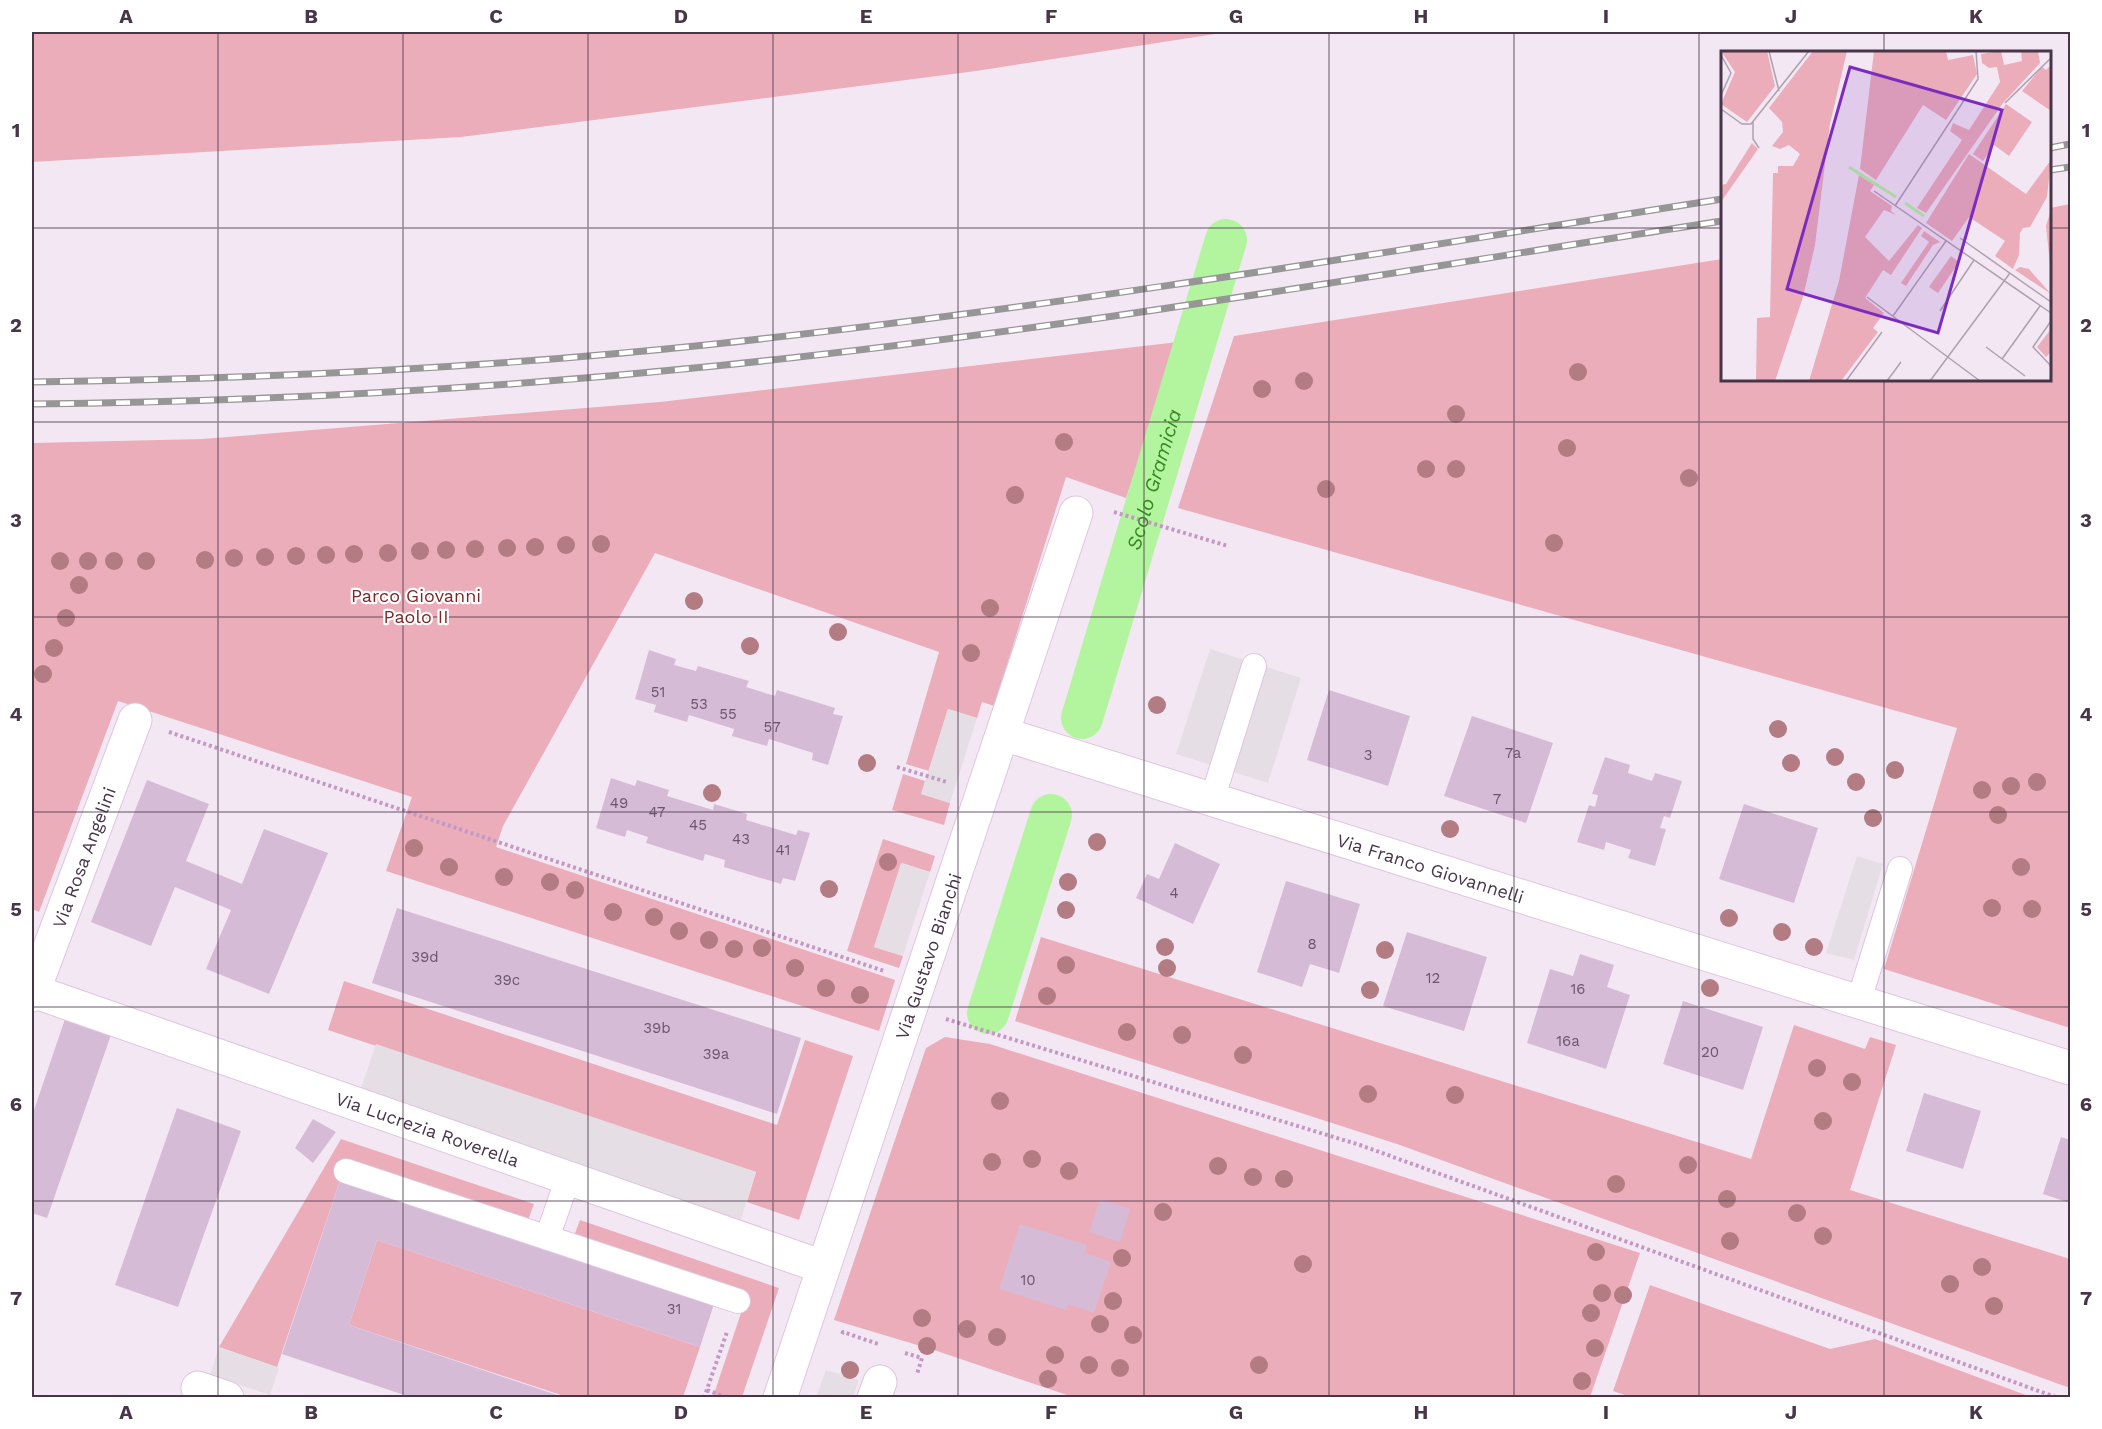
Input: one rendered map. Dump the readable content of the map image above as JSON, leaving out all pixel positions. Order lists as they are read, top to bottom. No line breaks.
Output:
{"streets":{"street":["Via Rosa Angelini","Via Franco Giovannelli","Via Gustavo Bianchi","Via Lucrezia Roverella"]},"crossings":[["Via Rosa Angelini","Via Lucrezia Roverella"],["Via Franco Giovannelli","Via Gustavo Bianchi"],["Via Gustavo Bianchi","Via Lucrezia Roverella"]],"water":["Scolo Gramicia"],"parks":["Parco Giovanni Paolo II"],"house_numbers":["51","53","55","57","7a","3","7","49","47","45","43","41","4","8","39d","12","39c","16","39b","16a","20","39a","10","31"],"grid":{"columns":["A","B","C","D","E","F","G","H","I","J","K"],"rows":["1","2","3","4","5","6","7"]}}
